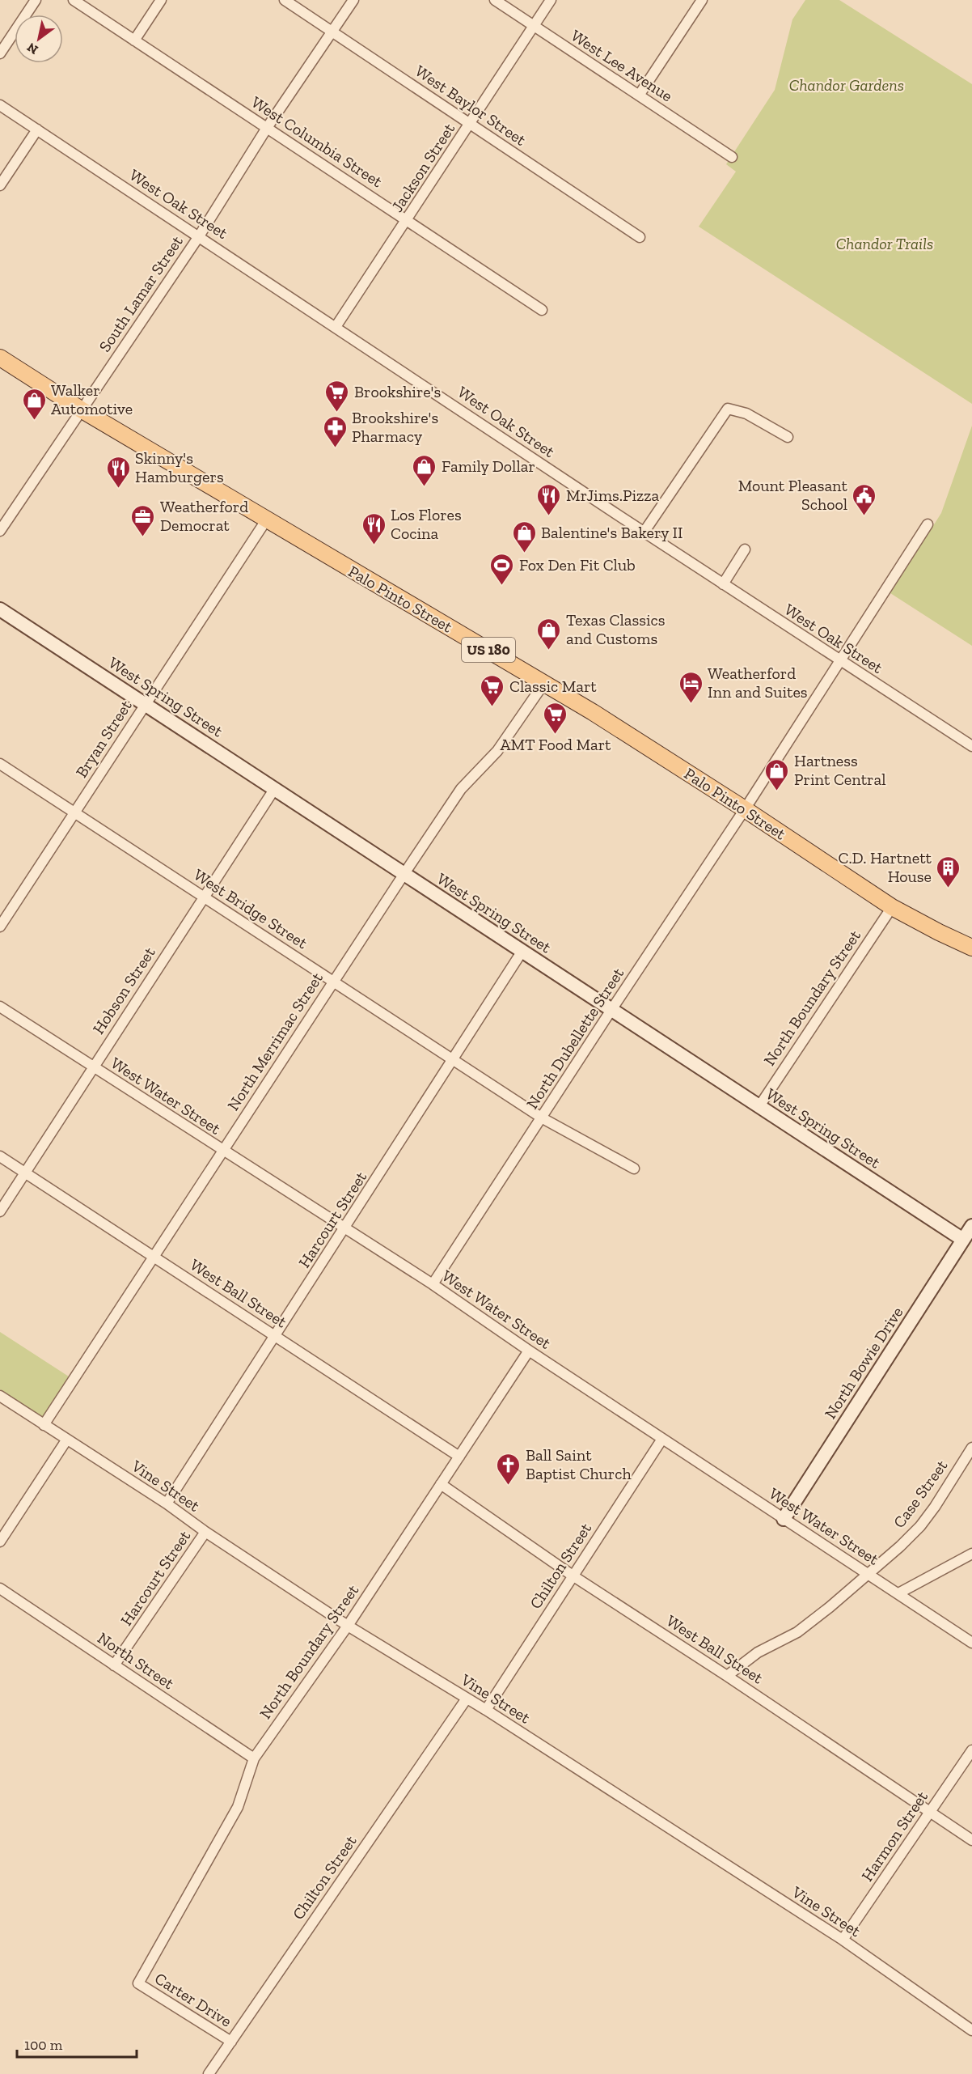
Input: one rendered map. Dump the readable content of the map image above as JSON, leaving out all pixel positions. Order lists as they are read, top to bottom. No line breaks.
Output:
{"streets":{"main road":["Palo Pinto Street","US 180"],"street":["West Lee Avenue","West Baylor Street","West Columbia Street","Jackson Street","West Oak Street","South Lamar Street","West Spring Street","Bryan Street","West Bridge Street","Hobson Street","North Boundary Street","North Dubellette Street","North Merrimac Street","West Water Street","Harcourt Street","West Ball Street","North Bowie Drive","Vine Street","Case Street","Chilton Street","North Street","Harmon Street","Carter Drive"]},"crossings":[["West Lee Avenue","Jackson Street"],["West Baylor Street","Jackson Street"],["West Baylor Street","South Lamar Street"],["West Columbia Street","Jackson Street"],["West Columbia Street","South Lamar Street"],["Jackson Street","West Oak Street"],["West Oak Street","South Lamar Street"],["West Oak Street","North Dubellette Street"],["South Lamar Street","Palo Pinto Street"],["Palo Pinto Street","Bryan Street"],["Palo Pinto Street","North Boundary Street"],["Palo Pinto Street","North Dubellette Street"],["Palo Pinto Street","North Merrimac Street"],["West Spring Street","Bryan Street"],["West Spring Street","Hobson Street"],["West Spring Street","North Boundary Street"],["West Spring Street","North Dubellette Street"],["West Spring Street","North Merrimac Street"],["West Spring Street","Harcourt Street"],["West Spring Street","North Bowie Drive"],["Bryan Street","West Bridge Street"],["West Bridge Street","Hobson Street"],["West Bridge Street","North Dubellette Street"],["West Bridge Street","North Merrimac Street"],["West Bridge Street","Harcourt Street"],["Hobson Street","West Water Street"],["Hobson Street","West Ball Street"],["North Boundary Street","West Water Street"],["North Boundary Street","West Ball Street"],["North Boundary Street","Vine Street"],["North Boundary Street","North Street"],["North Boundary Street","Carter Drive"],["North Dubellette Street","West Water Street"],["North Merrimac Street","West Water Street"],["North Merrimac Street","West Ball Street"],["North Merrimac Street","Vine Street"],["West Water Street","Harcourt Street"],["West Water Street","North Bowie Drive"],["West Water Street","Case Street"],["West Water Street","Chilton Street"],["Harcourt Street","West Ball Street"],["Harcourt Street","Vine Street"],["Harcourt Street","North Street"],["West Ball Street","Case Street"],["West Ball Street","Chilton Street"],["West Ball Street","Harmon Street"],["Vine Street","Chilton Street"],["Vine Street","Harmon Street"],["Chilton Street","Carter Drive"]],"parks":["Chandor Gardens","Chandor Trails"],"places":{"supermarket":["Brookshire's","Classic Mart","AMT Food Mart"],"shop":["Walker Automotive","Family Dollar","Balentine's Bakery II","Texas Classics and Customs","Hartness Print Central"],"pharmacy":["Brookshire's Pharmacy"],"restaurant":["Skinny's Hamburgers","MrJims.Pizza","Los Flores Cocina"],"public building":["Mount Pleasant School"],"office":["Weatherford Democrat"],"sports":["Fox Den Fit Club"],"hotel":["Weatherford Inn and Suites"],"building":["C.D. Hartnett House"],"church":["Ball Saint Baptist Church"]},"scale_bar":"100 m","north":"bottom left"}
